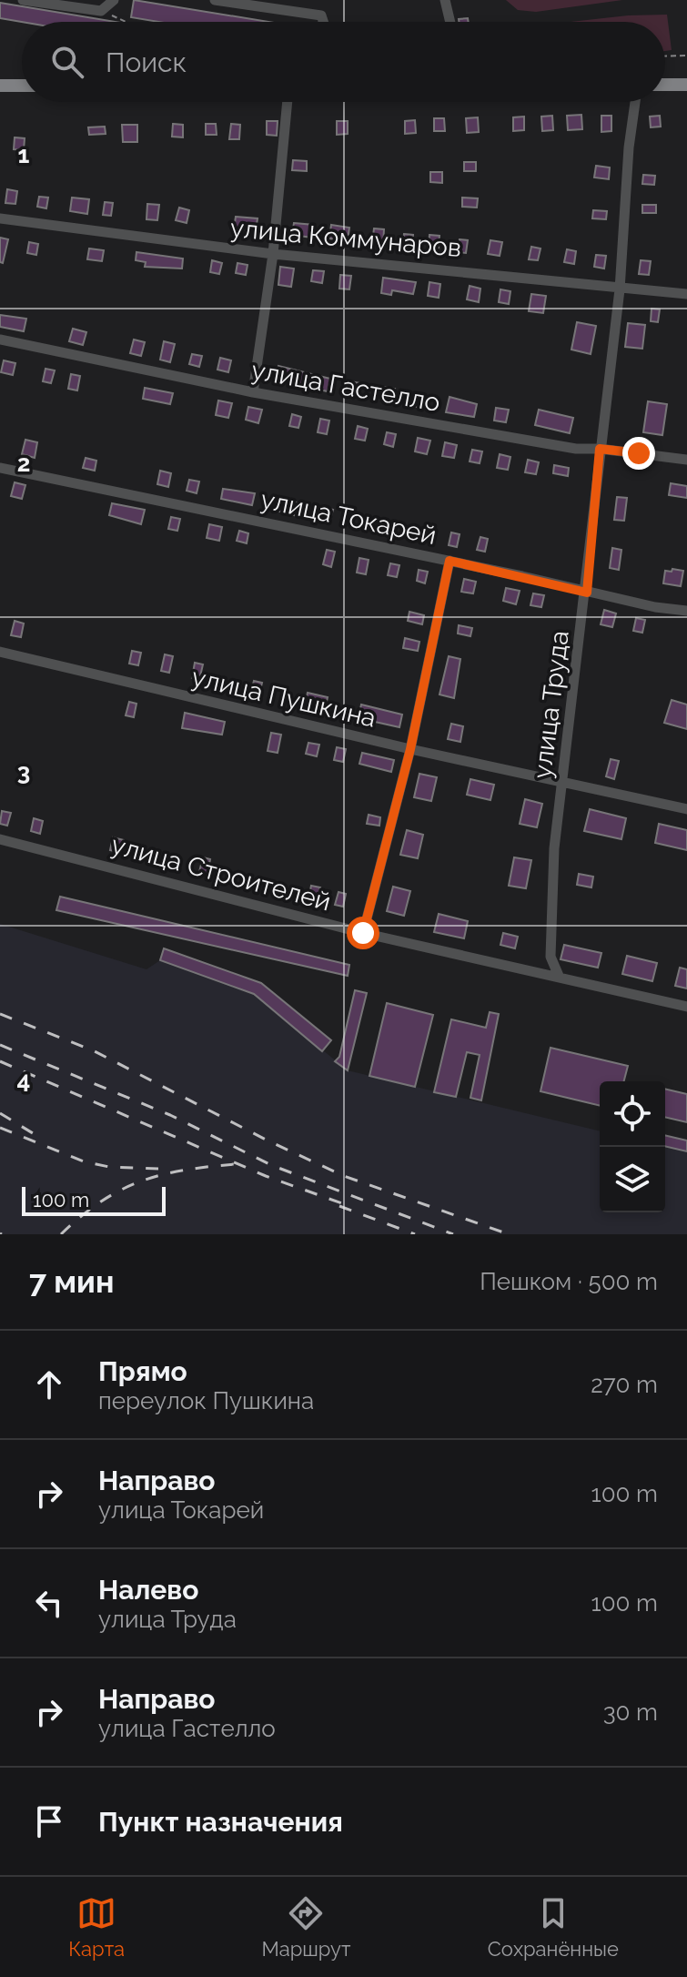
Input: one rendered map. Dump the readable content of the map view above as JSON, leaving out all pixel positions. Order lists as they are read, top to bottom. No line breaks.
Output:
{"streets":{"street":["улица Коммунаров","улица Гастелло","улица Токарей","улица Пушкина","улица Труда","улица Строителей"]},"crossings":[["улица Коммунаров","улица Труда"],["улица Гастелло","улица Труда"],["улица Токарей","улица Труда"],["улица Пушкина","улица Труда"],["улица Труда","улица Строителей"]],"scale_bar":"100 m","page":{"search":"Поиск","scale":"100 m","heading":["7 мин","Пешком · 500 m"],"list":[["Прямо","переулок Пушкина","270 m"],["Направо","улица Токарей","100 m"],["Налево","улица Труда","100 m"],["Направо","улица Гастелло","30 m"],"Пункт назначения"],"nav":["Карта","Маршрут","Сохранённые"]},"grid":{"rows":["1","2","3","4"]}}
